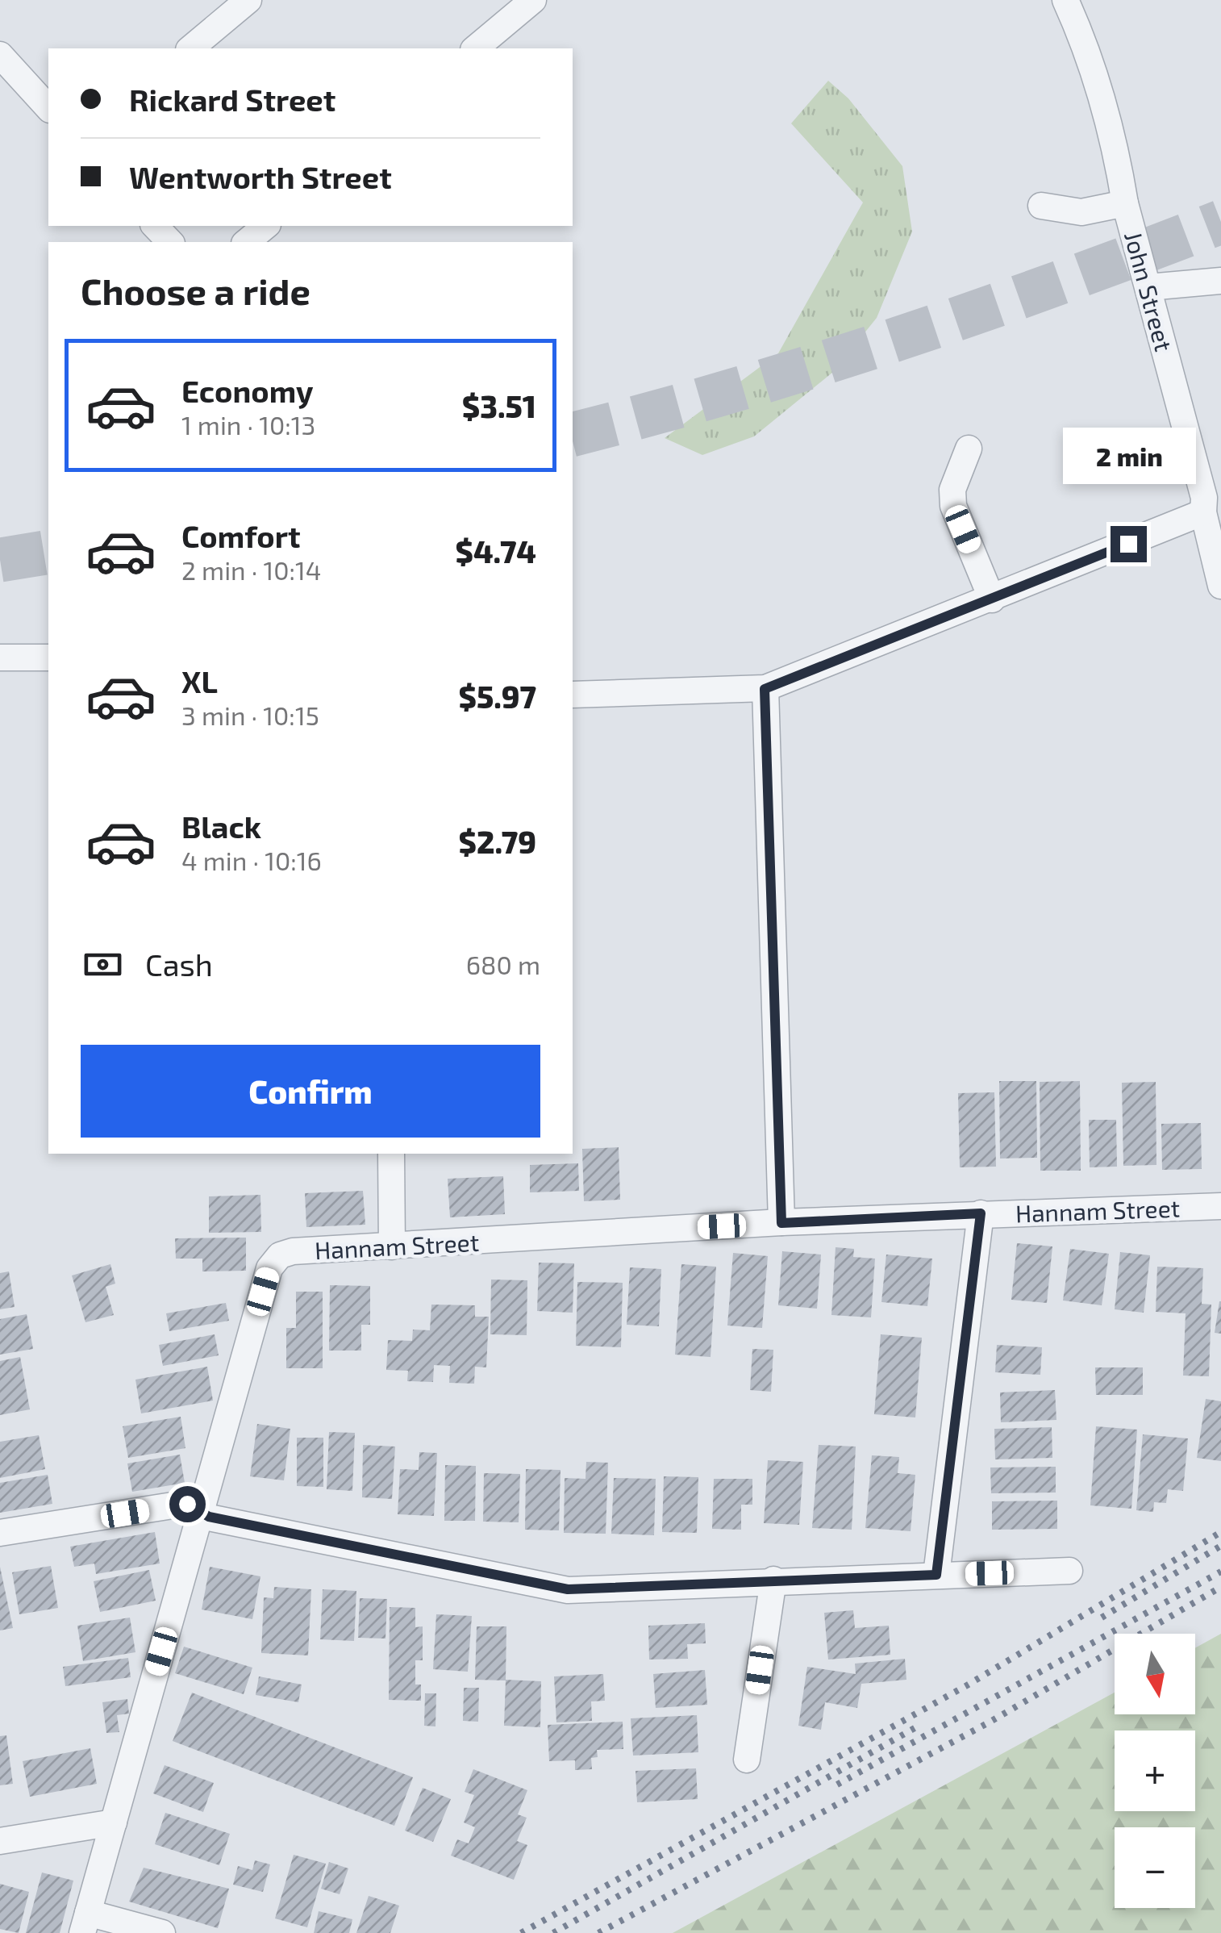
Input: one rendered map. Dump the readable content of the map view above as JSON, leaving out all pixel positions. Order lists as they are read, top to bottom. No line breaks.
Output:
{"streets":{"street":["John Street","Hannam Street"]},"north":"bottom","page":{"banner":["Rickard Street","Wentworth Street"],"heading":"Choose a ride","list":[{"name":"Economy","note":"1 min · 10:13","value":"$3.51"},{"name":"Comfort","note":"2 min · 10:14","value":"$4.74"},{"name":"XL","note":"3 min · 10:15","value":"$5.97"},{"name":"Black","note":"4 min · 10:16","value":"$2.79"}],"bubble":"2 min","pay":["Cash","680 m"],"buttons":"Confirm","map_buttons":["+","−"]}}
